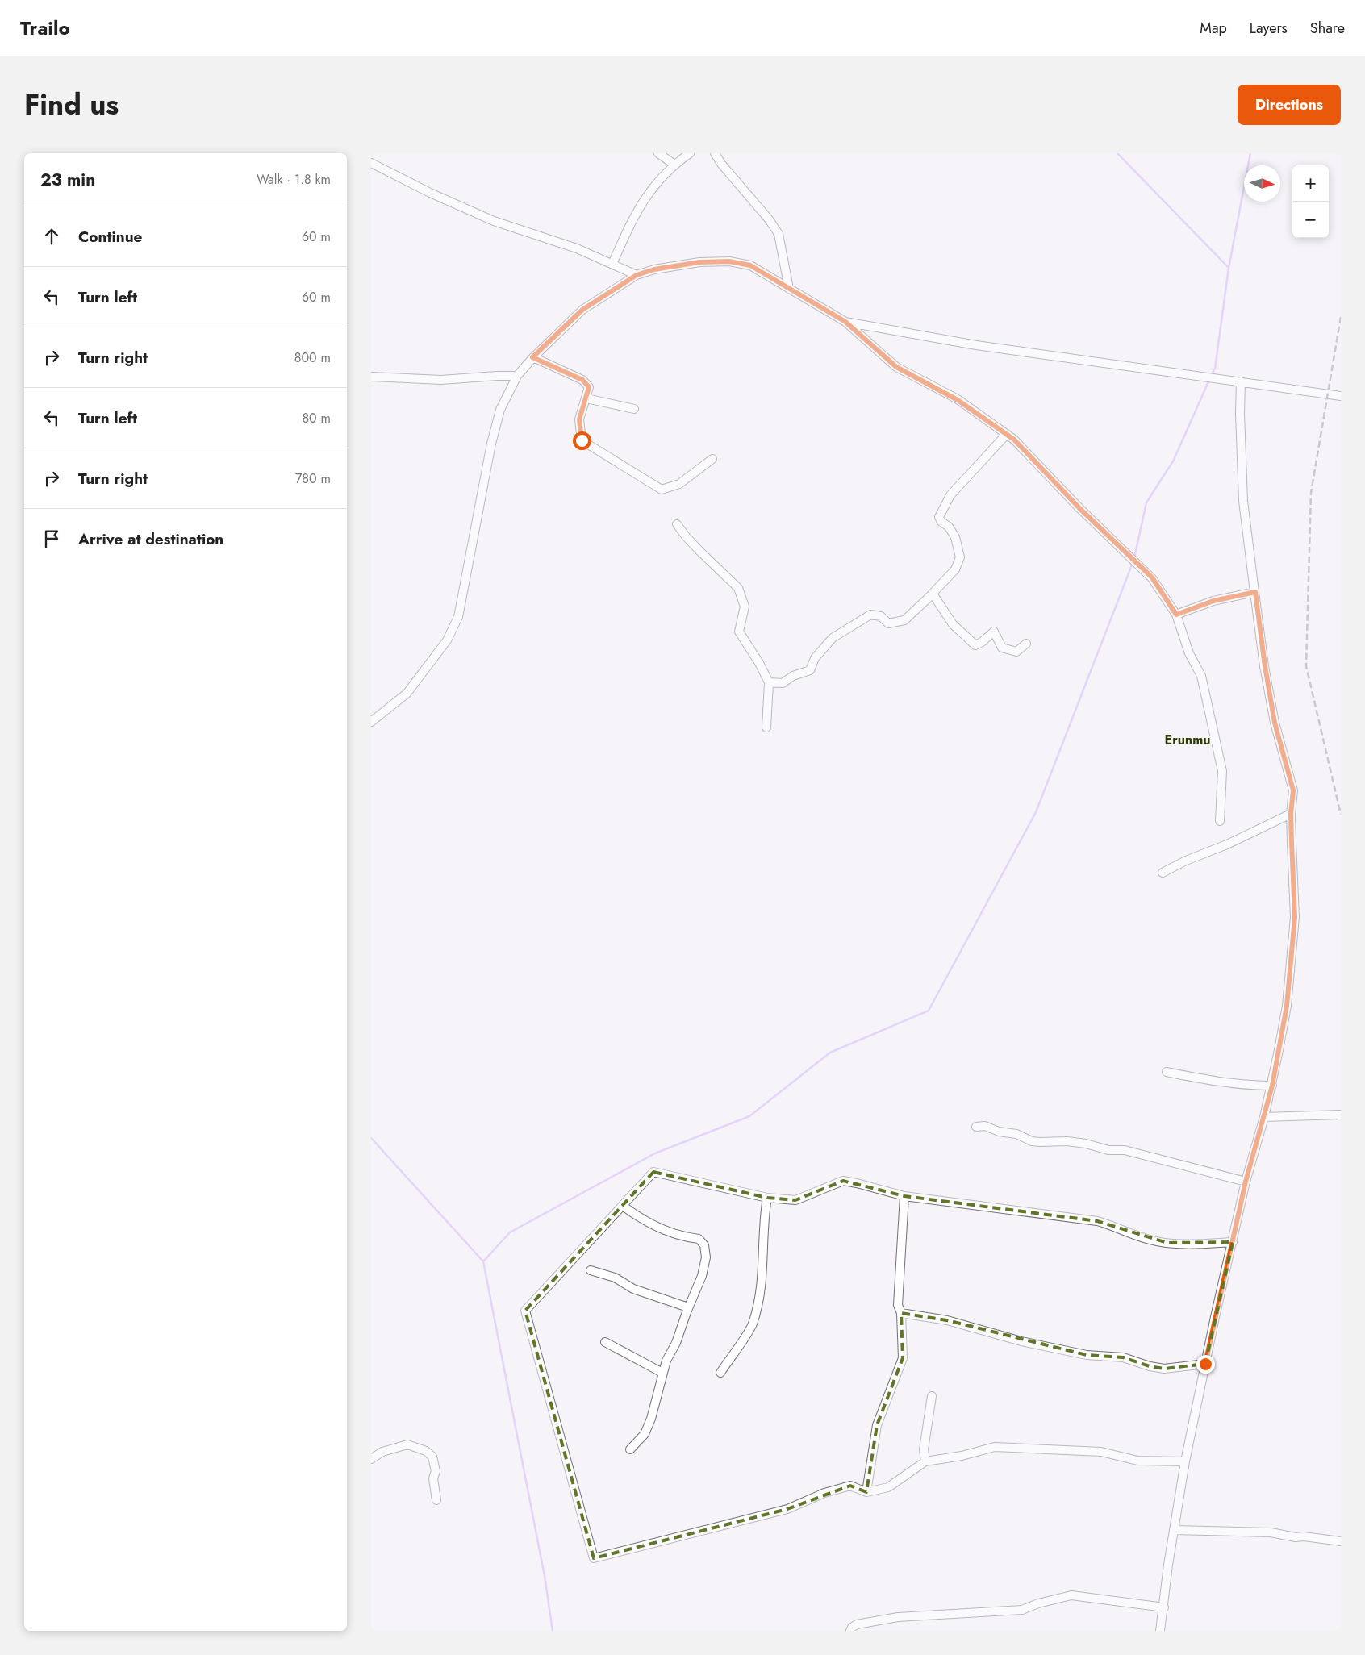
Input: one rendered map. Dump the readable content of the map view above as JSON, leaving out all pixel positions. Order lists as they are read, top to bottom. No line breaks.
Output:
{"districts":["Erunmu"],"north":"right","page":{"header":"Trailo","nav":["Map","Layers","Share"],"title":"Find us","buttons":"Directions","heading":["23 min","Walk · 1.8 km"],"map_buttons":["+","−"],"list":[["Continue","60 m"],["Turn left","60 m"],["Turn right","800 m"],["Turn left","80 m"],["Turn right","780 m"],"Arrive at destination"]}}
